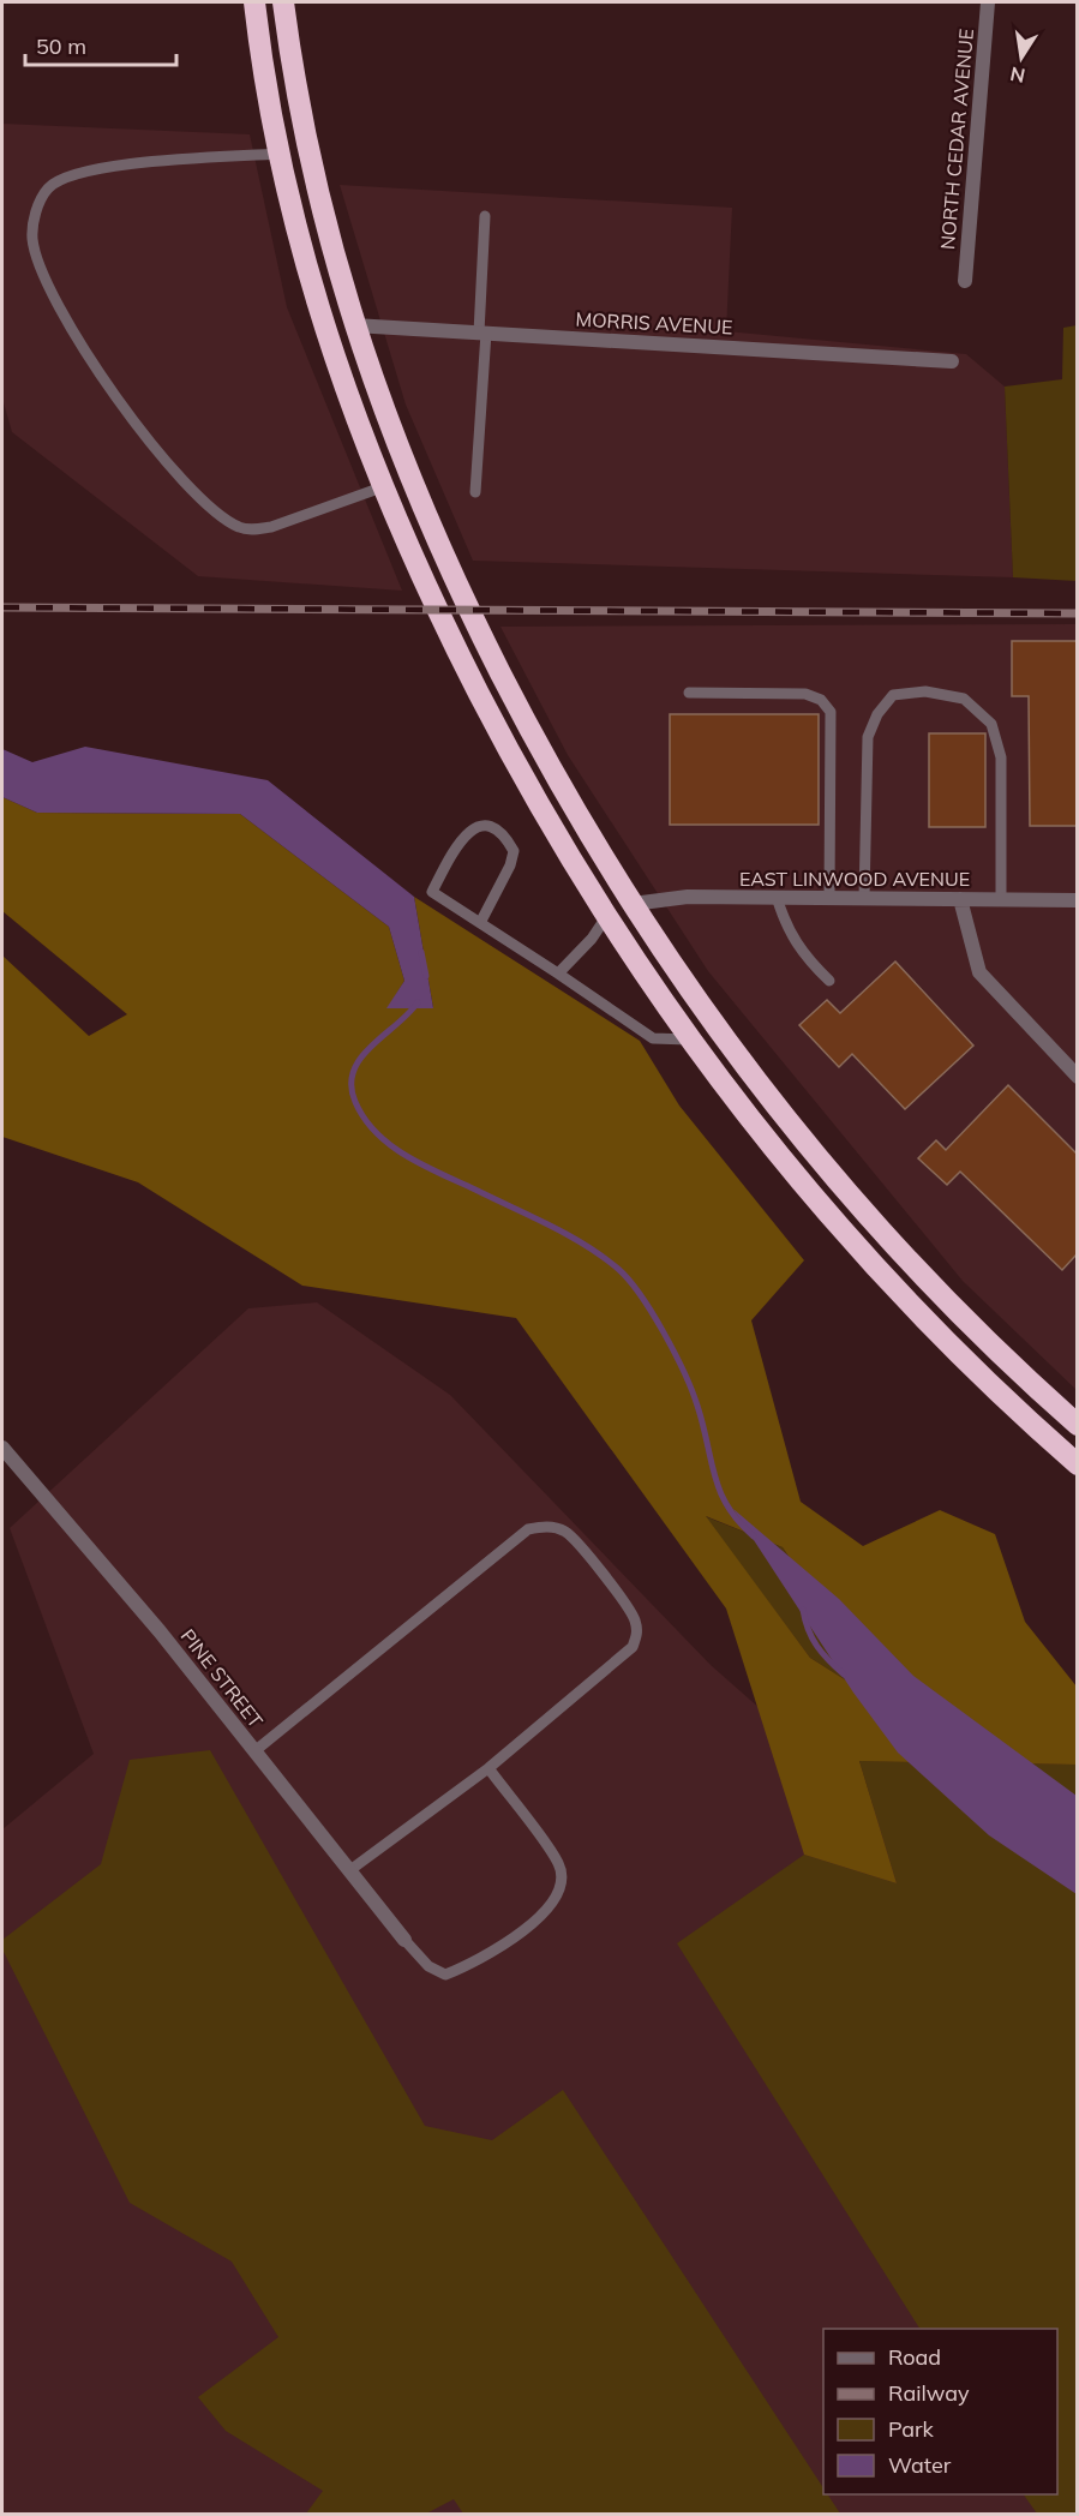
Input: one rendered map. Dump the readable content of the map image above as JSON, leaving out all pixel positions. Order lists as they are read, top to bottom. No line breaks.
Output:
{"streets":{"street":["NORTH CEDAR AVENUE","MORRIS AVENUE","EAST LINWOOD AVENUE","PINE STREET"]},"legend":["Road","Railway","Park","Water"],"scale_bar":"50 m","north":"bottom"}
